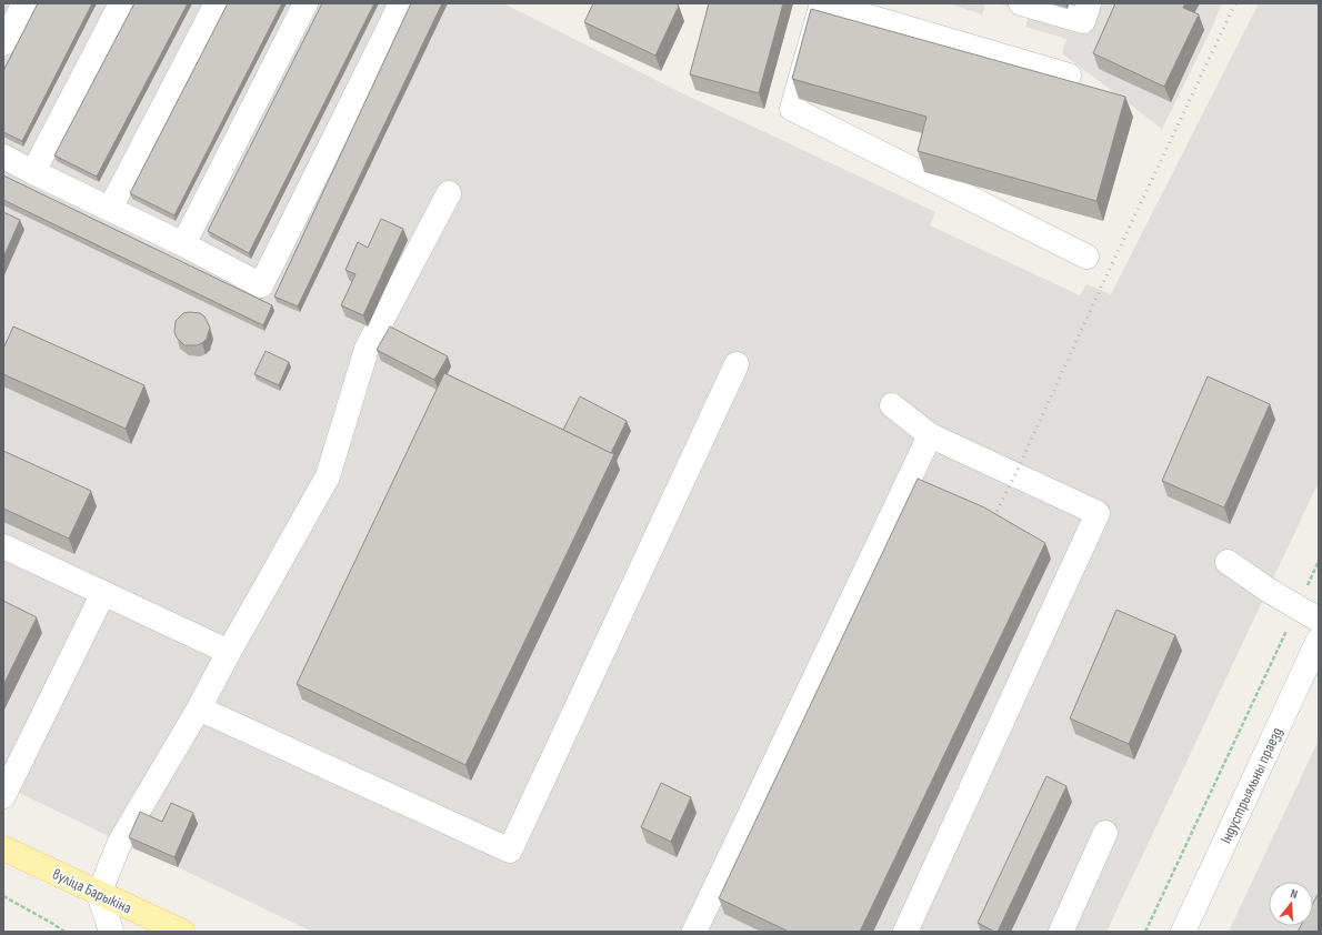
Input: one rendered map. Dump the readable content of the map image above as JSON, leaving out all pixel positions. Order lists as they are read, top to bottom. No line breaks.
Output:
{"streets":{"main road":["вуліца Барыкіна"],"street":["Індустрыяльны праезд"]},"north":"top"}
